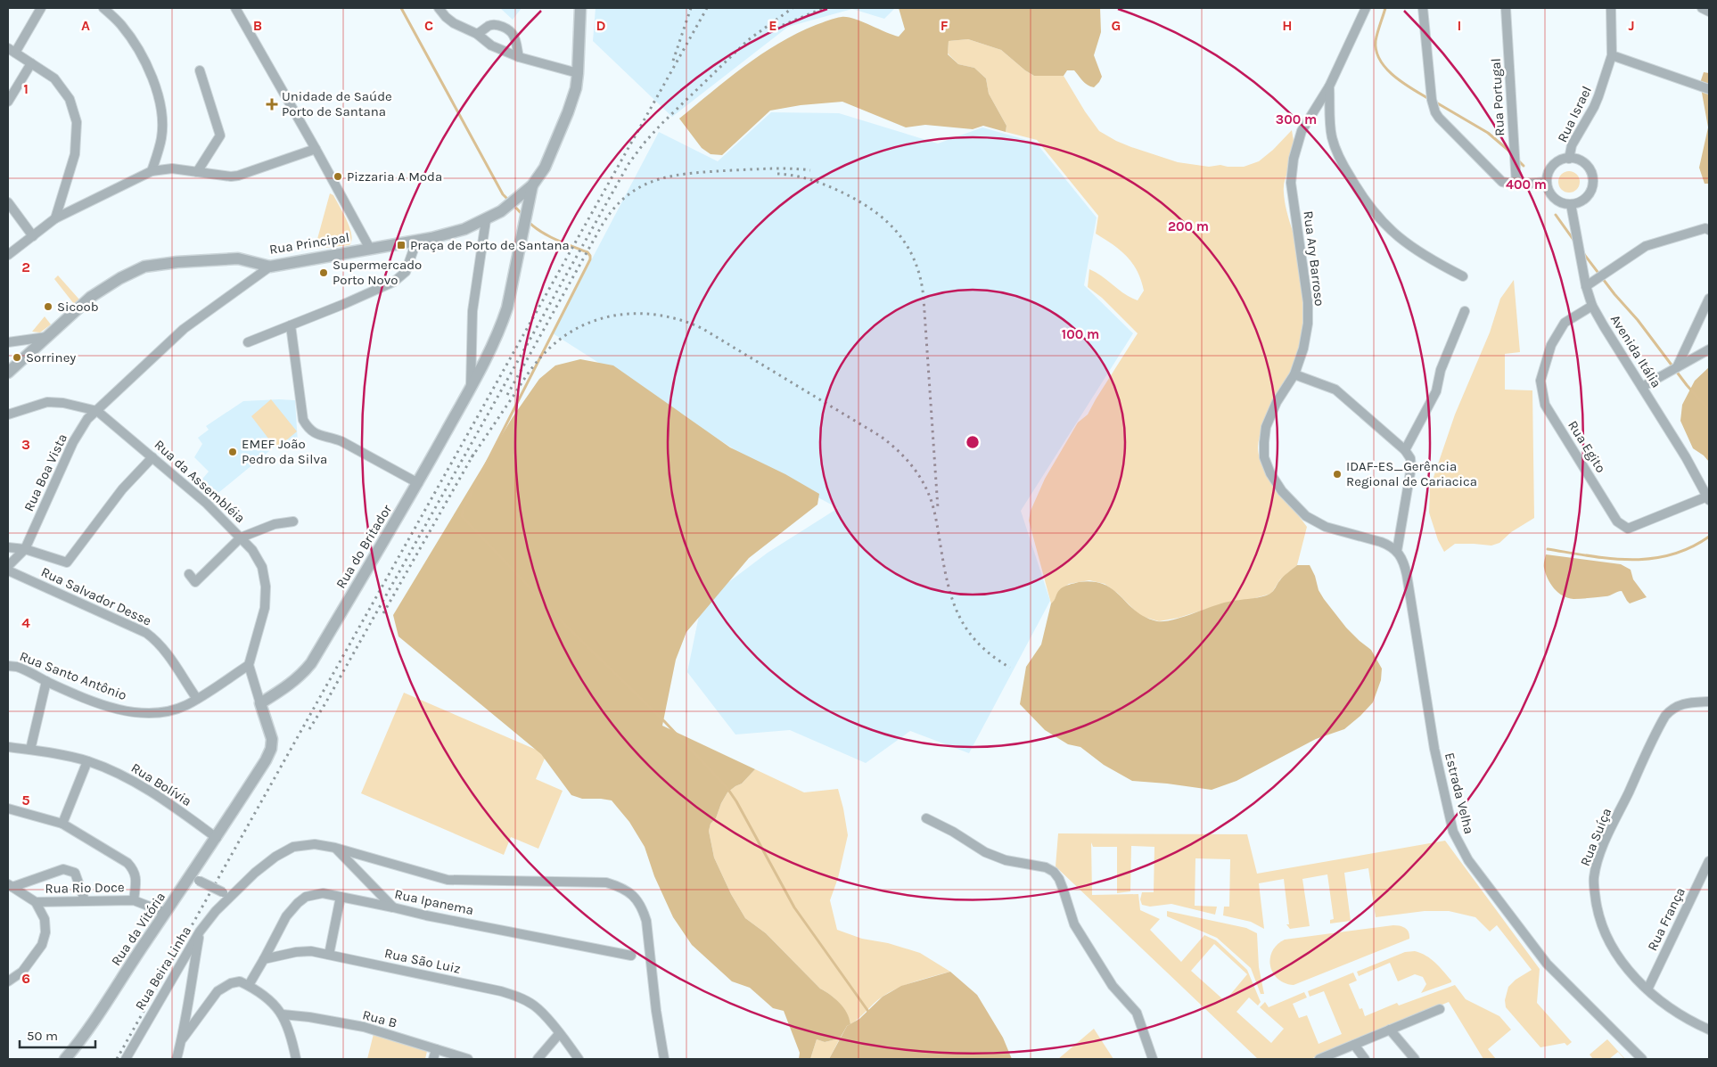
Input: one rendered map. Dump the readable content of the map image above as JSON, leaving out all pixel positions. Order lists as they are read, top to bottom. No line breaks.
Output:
{"streets":{"street":["Rua Portugal","Rua Israel","Rua Principal","Rua Ary Barroso","Avenida Itália","Rua Egito","Rua Boa Vista","Rua da Assembléia","Rua do Britador","Rua Salvador Desse","Rua Santo Antônio","Rua Bolívia","Estrada Velha","Rua Suíça","Rua Rio Doce","Rua Ipanema","Rua França","Rua da Vitória","Rua São Luiz","Rua Beira Linha","Rua B"]},"crossings":[["Rua Israel","Avenida Itália"],["Rua Principal","Rua do Britador"],["Rua Ary Barroso","Estrada Velha"],["Avenida Itália","Rua Egito"],["Rua Boa Vista","Rua da Assembléia"],["Rua da Assembléia","Rua Santo Antônio"],["Rua Salvador Desse","Rua Santo Antônio"],["Rua Suíça","Rua França"],["Rua Rio Doce","Rua da Vitória"],["Rua Ipanema","Rua São Luiz"]],"places":{"health":["Unidade de Saúde Porto de Santana"],"other":["Pizzaria A Moda","Supermercado Porto Novo","Sicoob","Sorriney","EMEF João Pedro da Silva","IDAF-ES_Gerência Regional de Cariacica"],"transit":["Praça de Porto de Santana"]},"scale_bar":"50 m","grid":{"columns":["A","B","C","D","E","F","G","H","I","J"],"rows":["1","2","3","4","5","6"]},"rings":["300 m","400 m","200 m","100 m"]}
